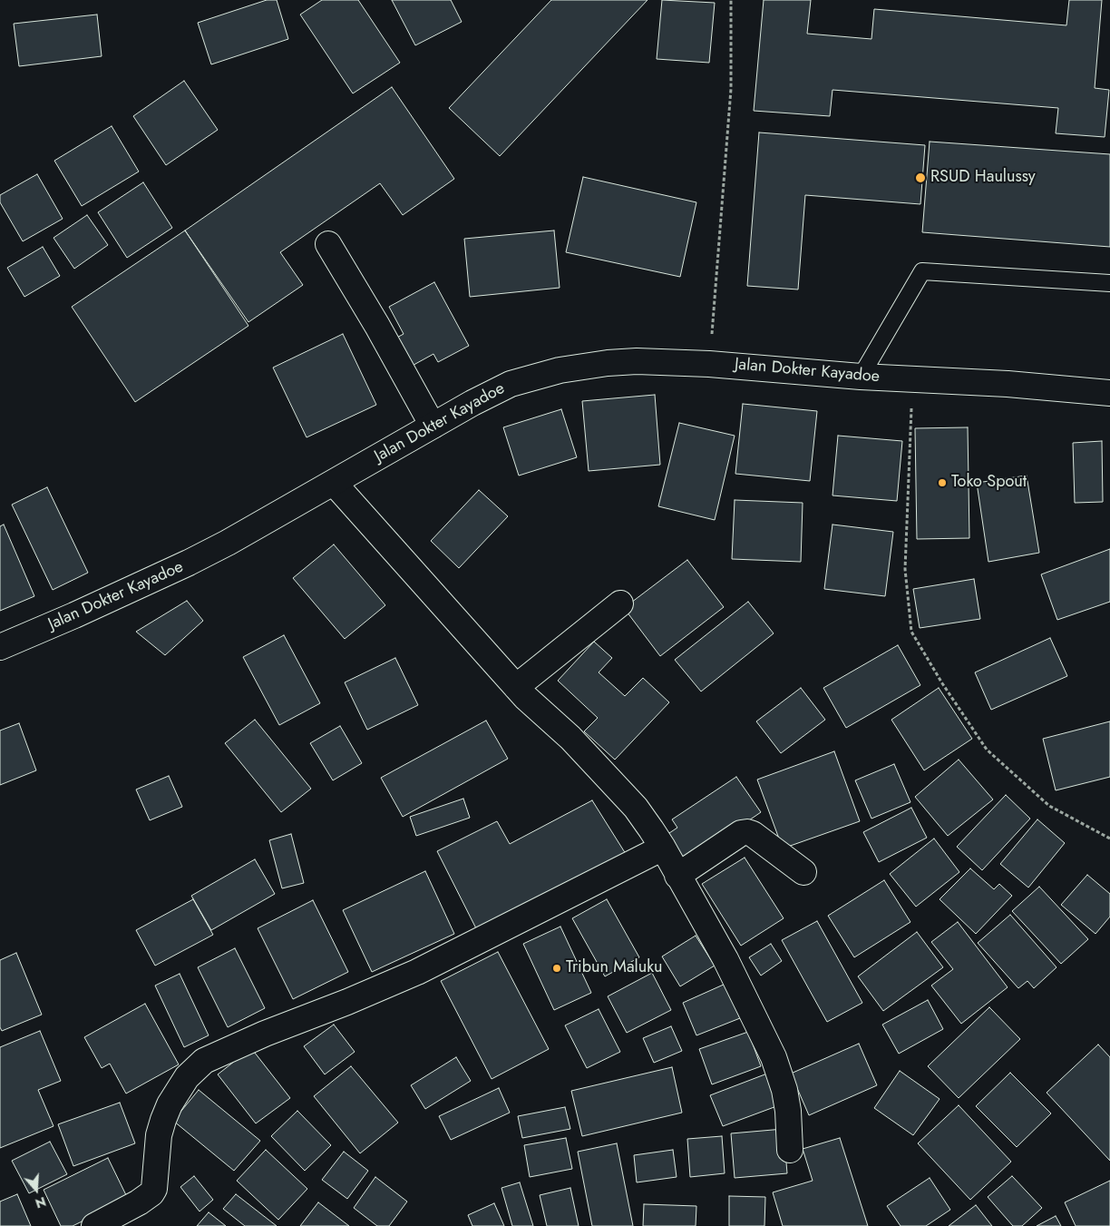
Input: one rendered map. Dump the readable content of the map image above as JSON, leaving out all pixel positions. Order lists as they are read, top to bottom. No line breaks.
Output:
{"streets":{"street":["Jalan Dokter Kayadoe"]},"places":["RSUD Haulussy","Toko Spout","Tribun Maluku"],"north":"bottom"}
